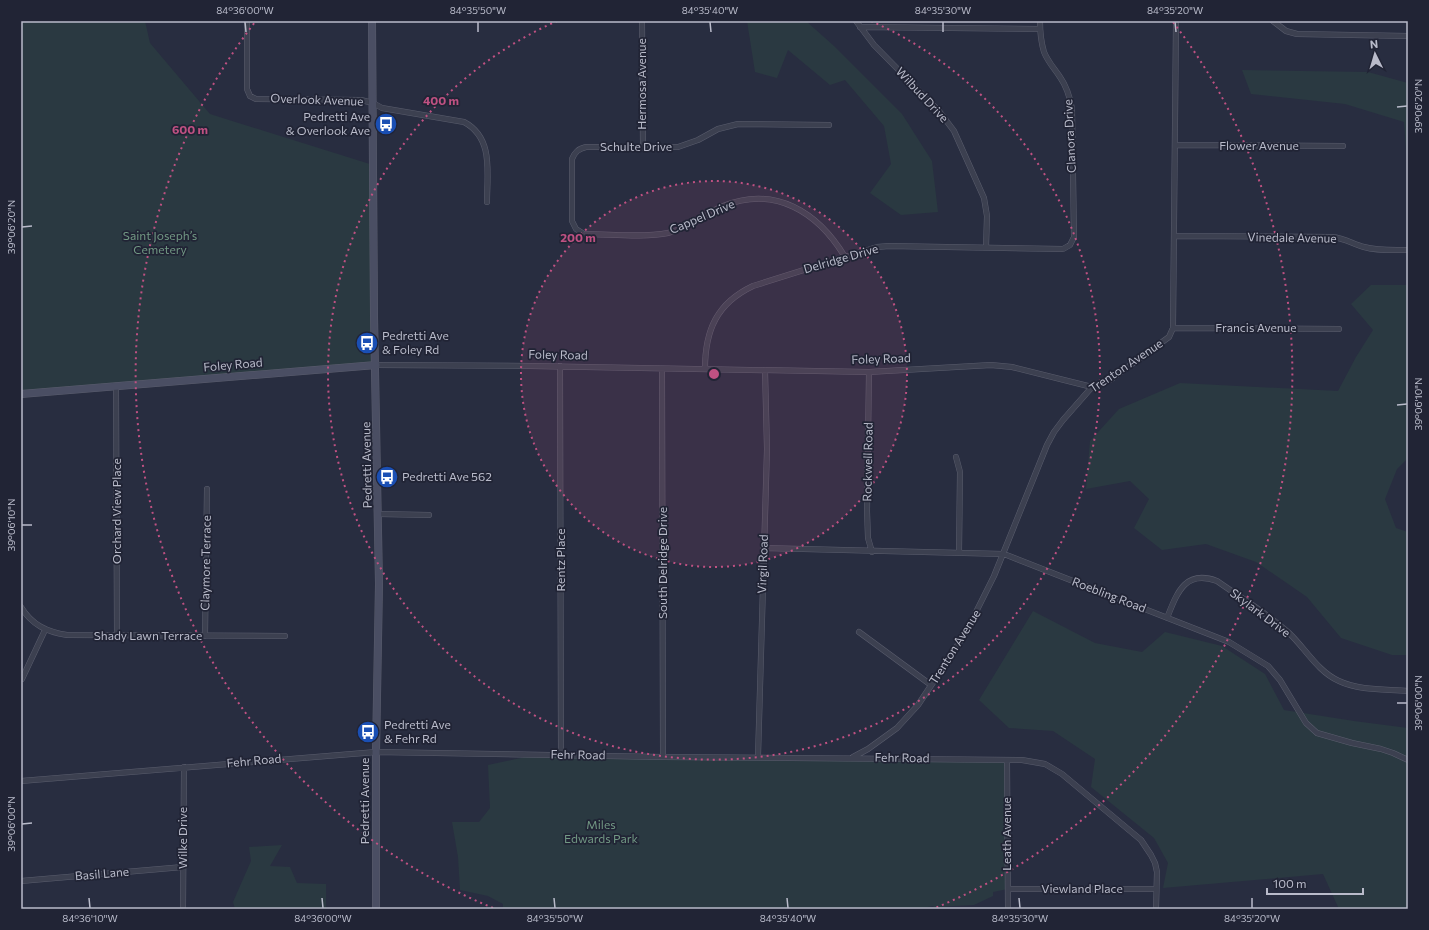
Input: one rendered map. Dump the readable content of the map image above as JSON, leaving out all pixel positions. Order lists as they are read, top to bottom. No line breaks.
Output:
{"streets":{"street":["Hermosa Avenue","Wilbud Drive","Overlook Avenue","Clanora Drive","Flower Avenue","Schulte Drive","Cappel Drive","Vinedale Avenue","Delridge Drive","Francis Avenue","Foley Road","Trenton Avenue","Rockwell Road","Pedretti Avenue","Orchard View Place","Rentz Place","Claymore Terrace","South Delridge Drive","Virgil Road","Roebling Road","Skylark Drive","Shady Lawn Terrace","Fehr Road","Leath Avenue","Wilke Drive","Basil Lane","Viewland Place"]},"crossings":[["Hermosa Avenue","Schulte Drive"],["Wilbud Drive","Delridge Drive"],["Overlook Avenue","Pedretti Avenue"],["Clanora Drive","Delridge Drive"],["Flower Avenue","Trenton Avenue"],["Schulte Drive","Cappel Drive"],["Cappel Drive","Delridge Drive"],["Vinedale Avenue","Trenton Avenue"],["Delridge Drive","Foley Road"],["Francis Avenue","Trenton Avenue"],["Foley Road","Trenton Avenue"],["Foley Road","Rockwell Road"],["Foley Road","Pedretti Avenue"],["Foley Road","Orchard View Place"],["Foley Road","Rentz Place"],["Foley Road","South Delridge Drive"],["Foley Road","Virgil Road"],["Trenton Avenue","Roebling Road"],["Trenton Avenue","Fehr Road"],["Rockwell Road","Roebling Road"],["Pedretti Avenue","Fehr Road"],["Orchard View Place","Shady Lawn Terrace"],["Rentz Place","Fehr Road"],["Claymore Terrace","Shady Lawn Terrace"],["South Delridge Drive","Fehr Road"],["Virgil Road","Roebling Road"],["Virgil Road","Fehr Road"],["Roebling Road","Skylark Drive"],["Fehr Road","Leath Avenue"],["Fehr Road","Wilke Drive"],["Fehr Road","Viewland Place"],["Leath Avenue","Viewland Place"],["Wilke Drive","Basil Lane"]],"parks":["Saint Joseph’s Cemetery","Miles Edwards Park"],"places":{"bus stop":["Pedretti Ave & Overlook Ave","Pedretti Ave & Foley Rd","Pedretti Ave 562","Pedretti Ave & Fehr Rd"]},"scale_bar":"100 m","north":"top","coordinates":["84°36'00\"W","84°35'50\"W","84°35'40\"W","84°35'30\"W","84°35'20\"W","39°06'20\"N","39°06'10\"N","39°06'00\"N","84°36'10\"W"],"rings":["400 m","600 m","200 m"]}
